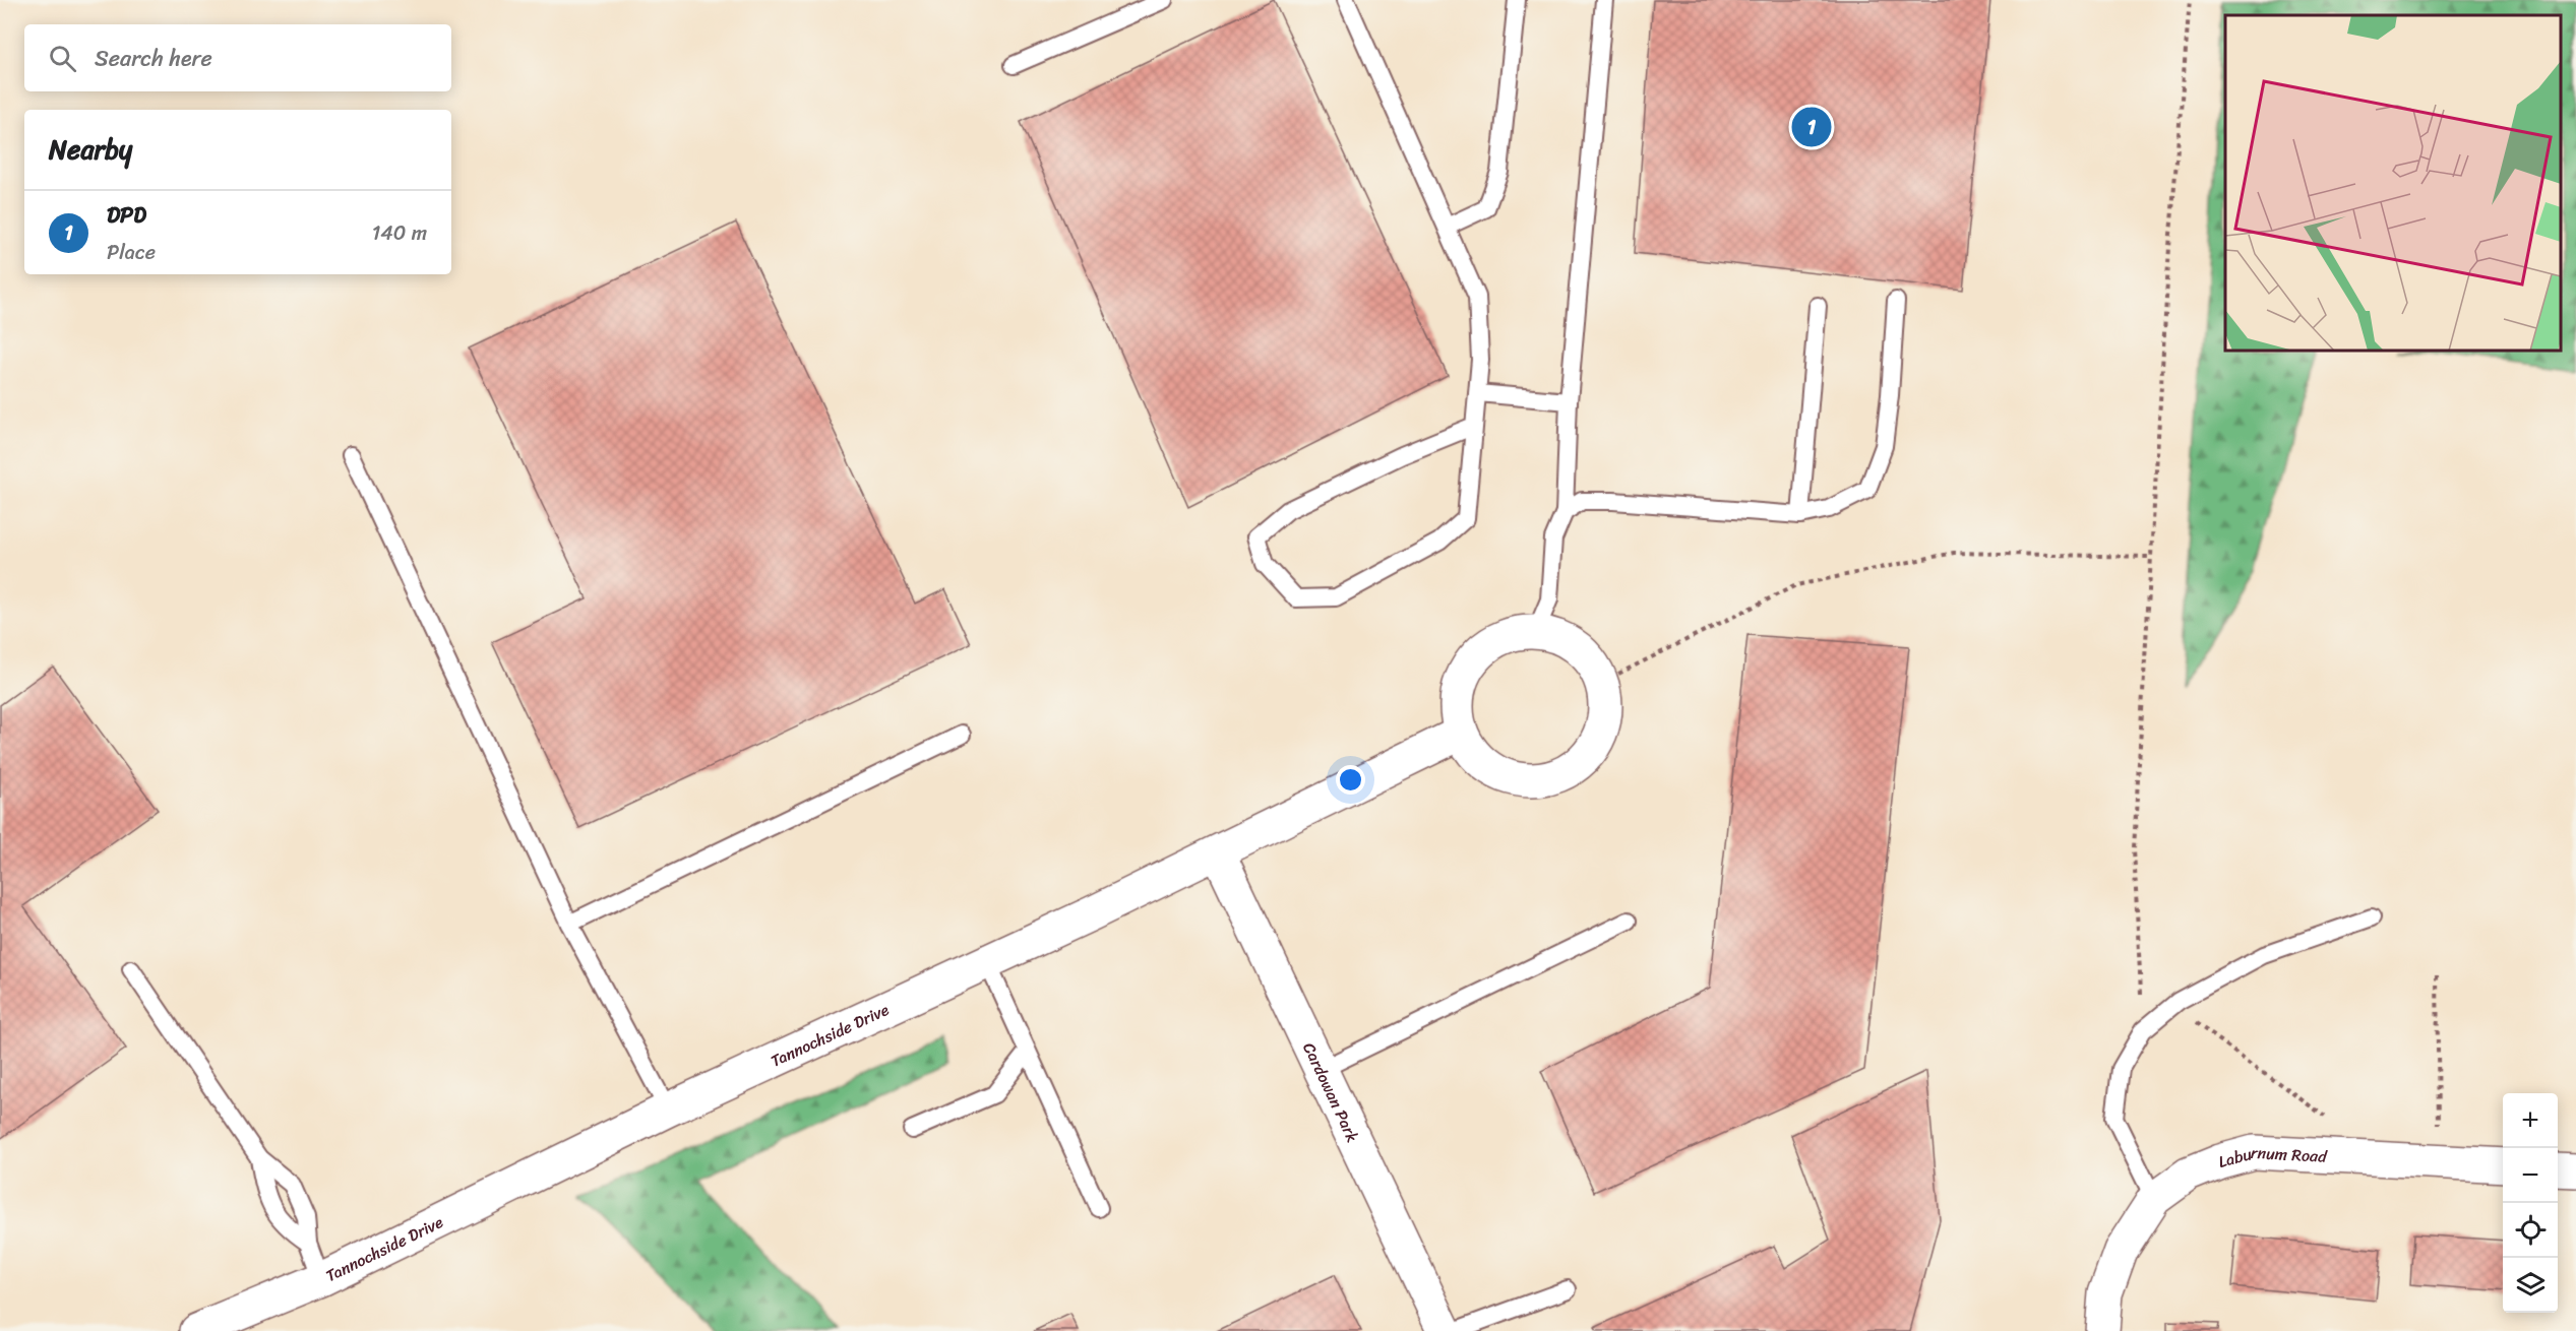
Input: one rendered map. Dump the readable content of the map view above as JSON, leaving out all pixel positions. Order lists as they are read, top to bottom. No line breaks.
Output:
{"streets":{"street":["Tannochside Drive","Cardowan Park","Laburnum Road"]},"crossings":[["Tannochside Drive","Cardowan Park"]],"page":{"search":"Search here","pins":"1","heading":"Nearby","list":[{"mark":"1","name":"DPD","note":"Place","value":"140 m"}],"map_buttons":["+","−"]}}
